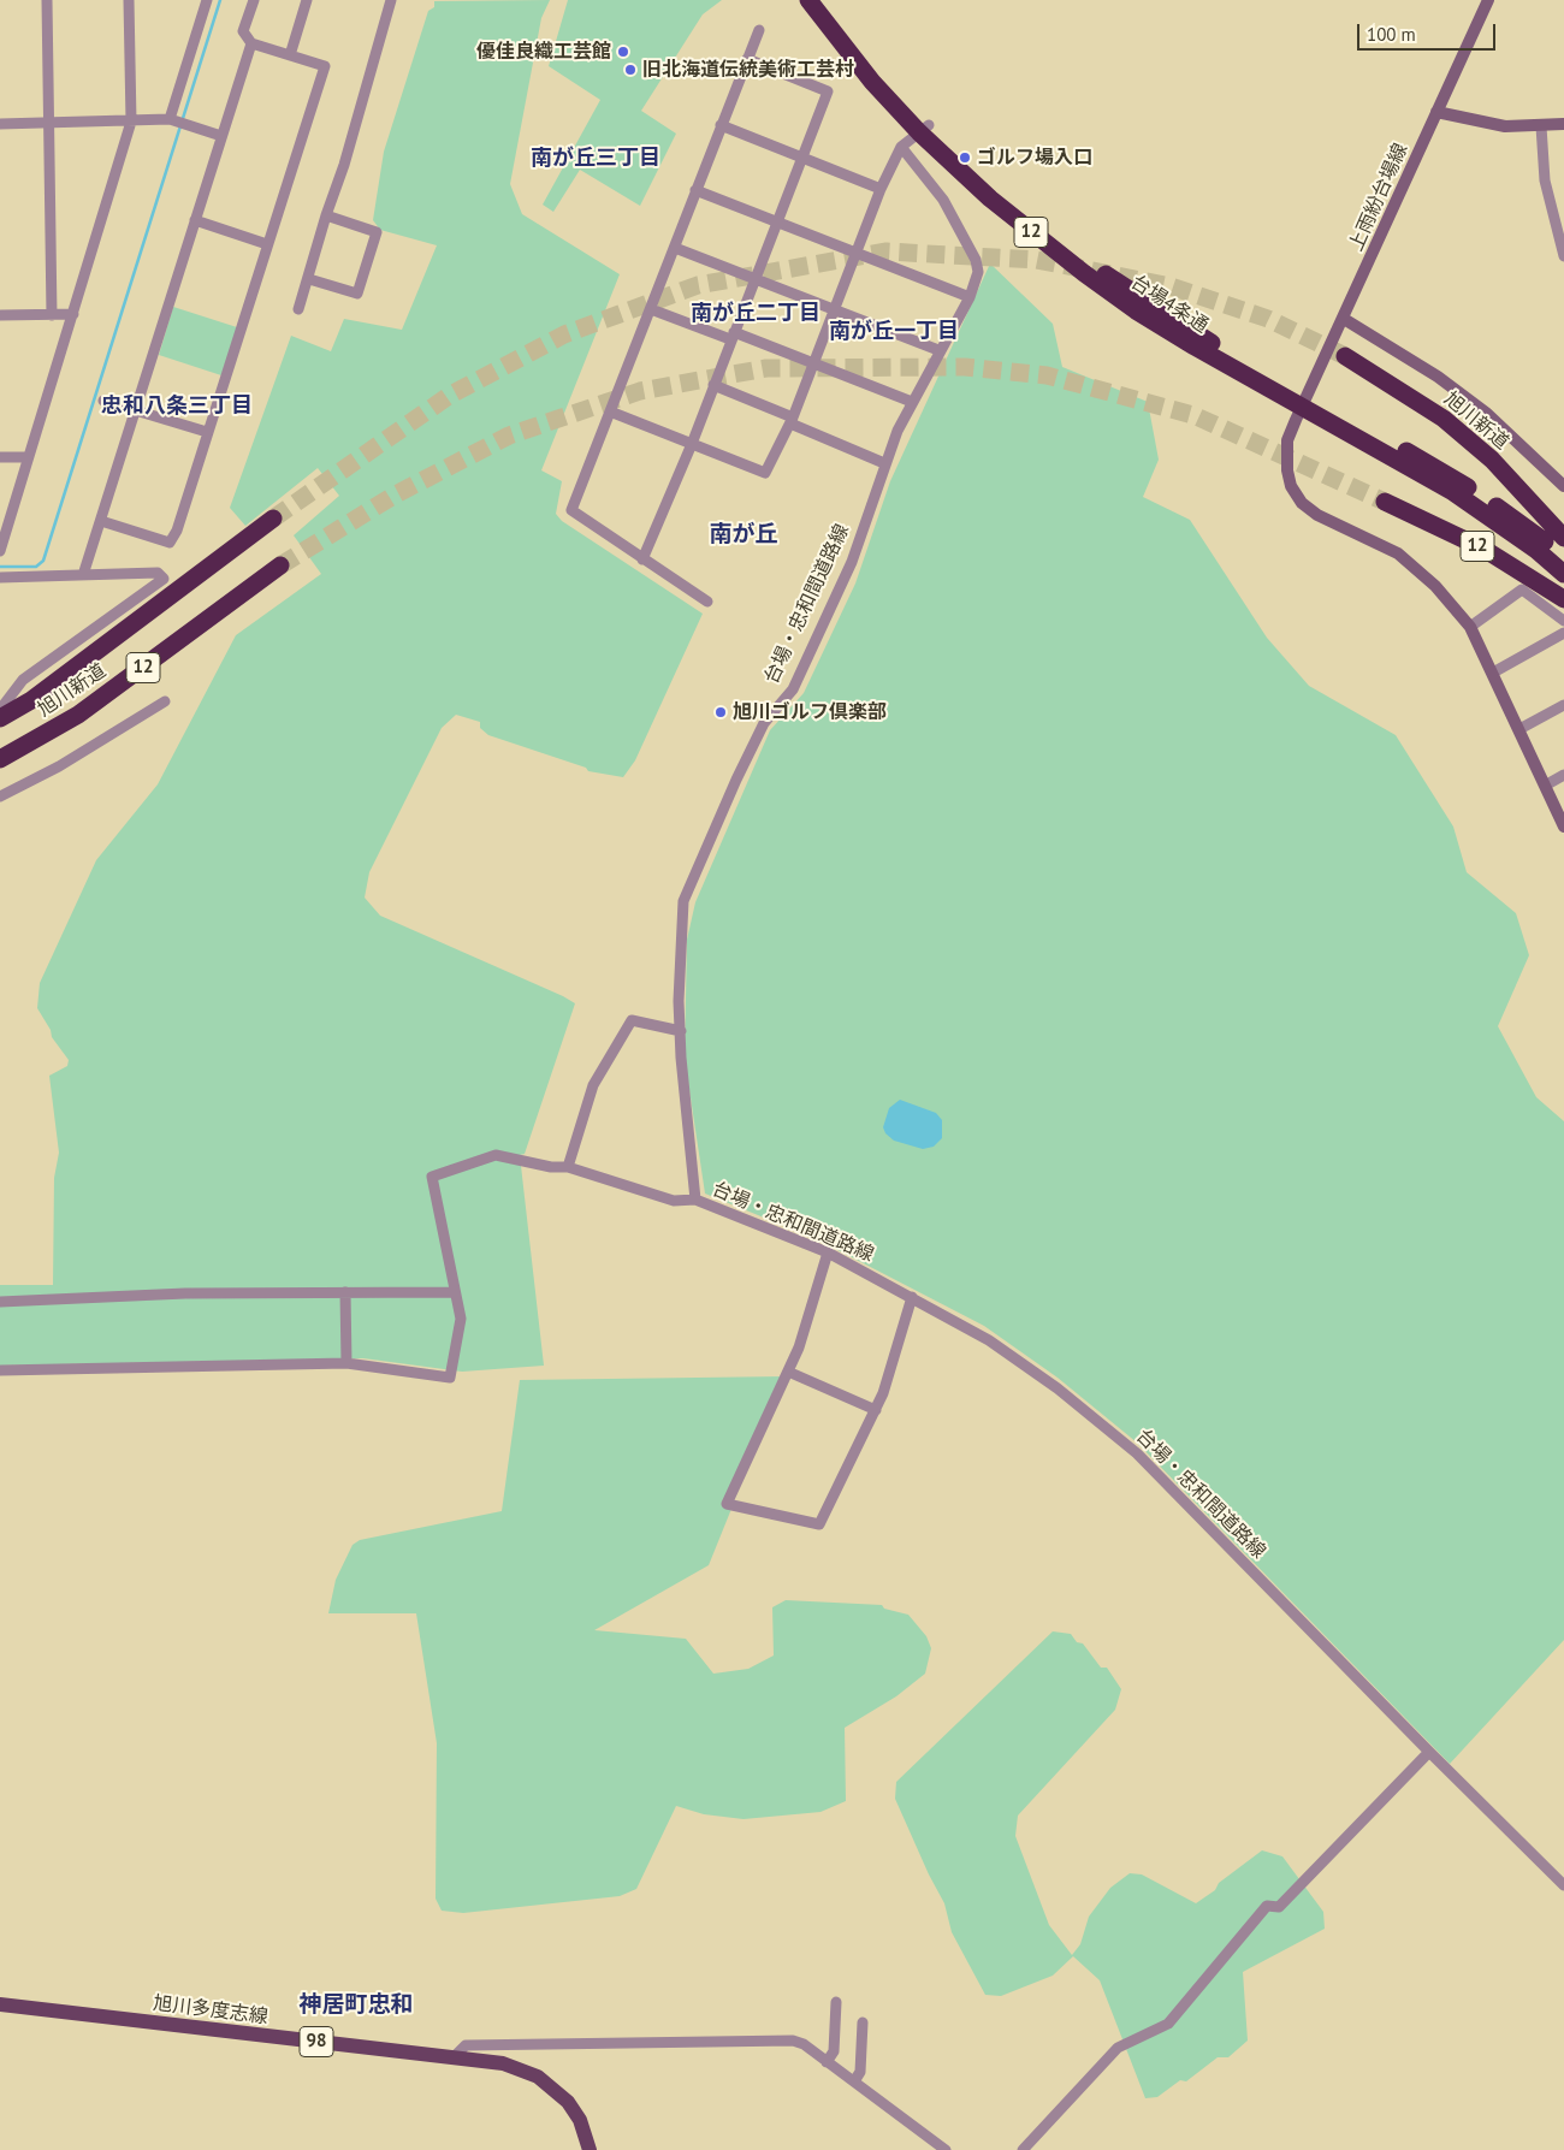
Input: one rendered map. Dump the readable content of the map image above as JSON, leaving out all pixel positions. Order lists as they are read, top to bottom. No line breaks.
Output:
{"streets":{"highway":["12","台場4条通","旭川新道"],"main road":["旭川多度志線","98"],"street":["上雨紛台場線","台場・忠和間道路線"]},"crossings":[["上雨紛台場線","台場4条通"]],"districts":["南が丘三丁目","南が丘二丁目","南が丘一丁目","忠和八条三丁目","南が丘","神居町忠和"],"places":["優佳良織工芸館","旧北海道伝統美術工芸村","ゴルフ場入口","旭川ゴルフ倶楽部"],"scale_bar":"100 m"}
